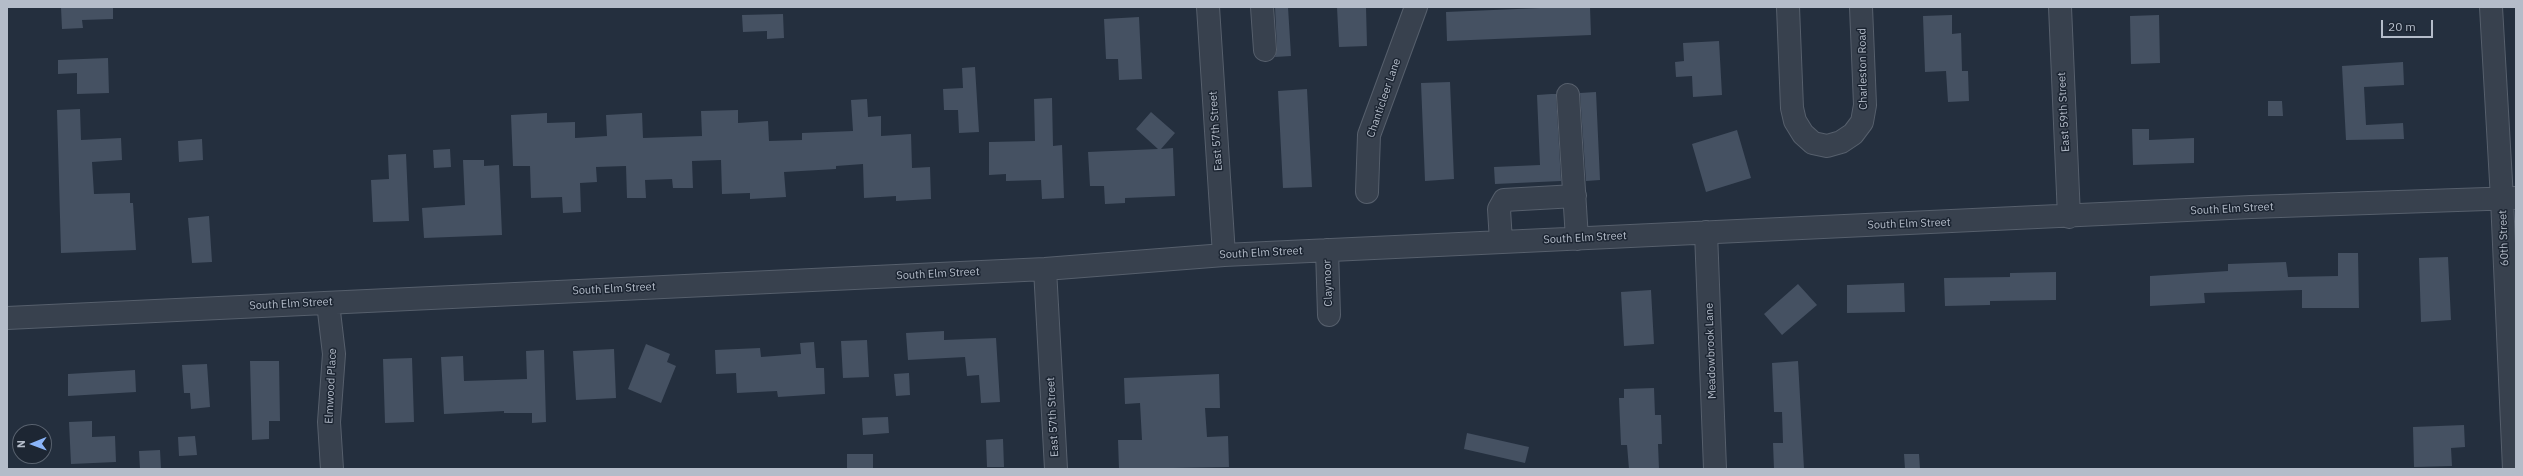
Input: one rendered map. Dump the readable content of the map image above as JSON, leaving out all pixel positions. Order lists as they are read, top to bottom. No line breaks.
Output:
{"streets":{"street":["Charleston Road","Chanticleer Lane","East 59th Street","East 57th Street","South Elm Street","60th Street","Claymoor","Meadowbrook Lane","Elmwood Place"]},"crossings":[["East 59th Street","South Elm Street"],["East 57th Street","South Elm Street"],["South Elm Street","60th Street"],["South Elm Street","Claymoor"],["South Elm Street","Meadowbrook Lane"],["South Elm Street","Elmwood Place"]],"scale_bar":"20 m","north":"left"}
